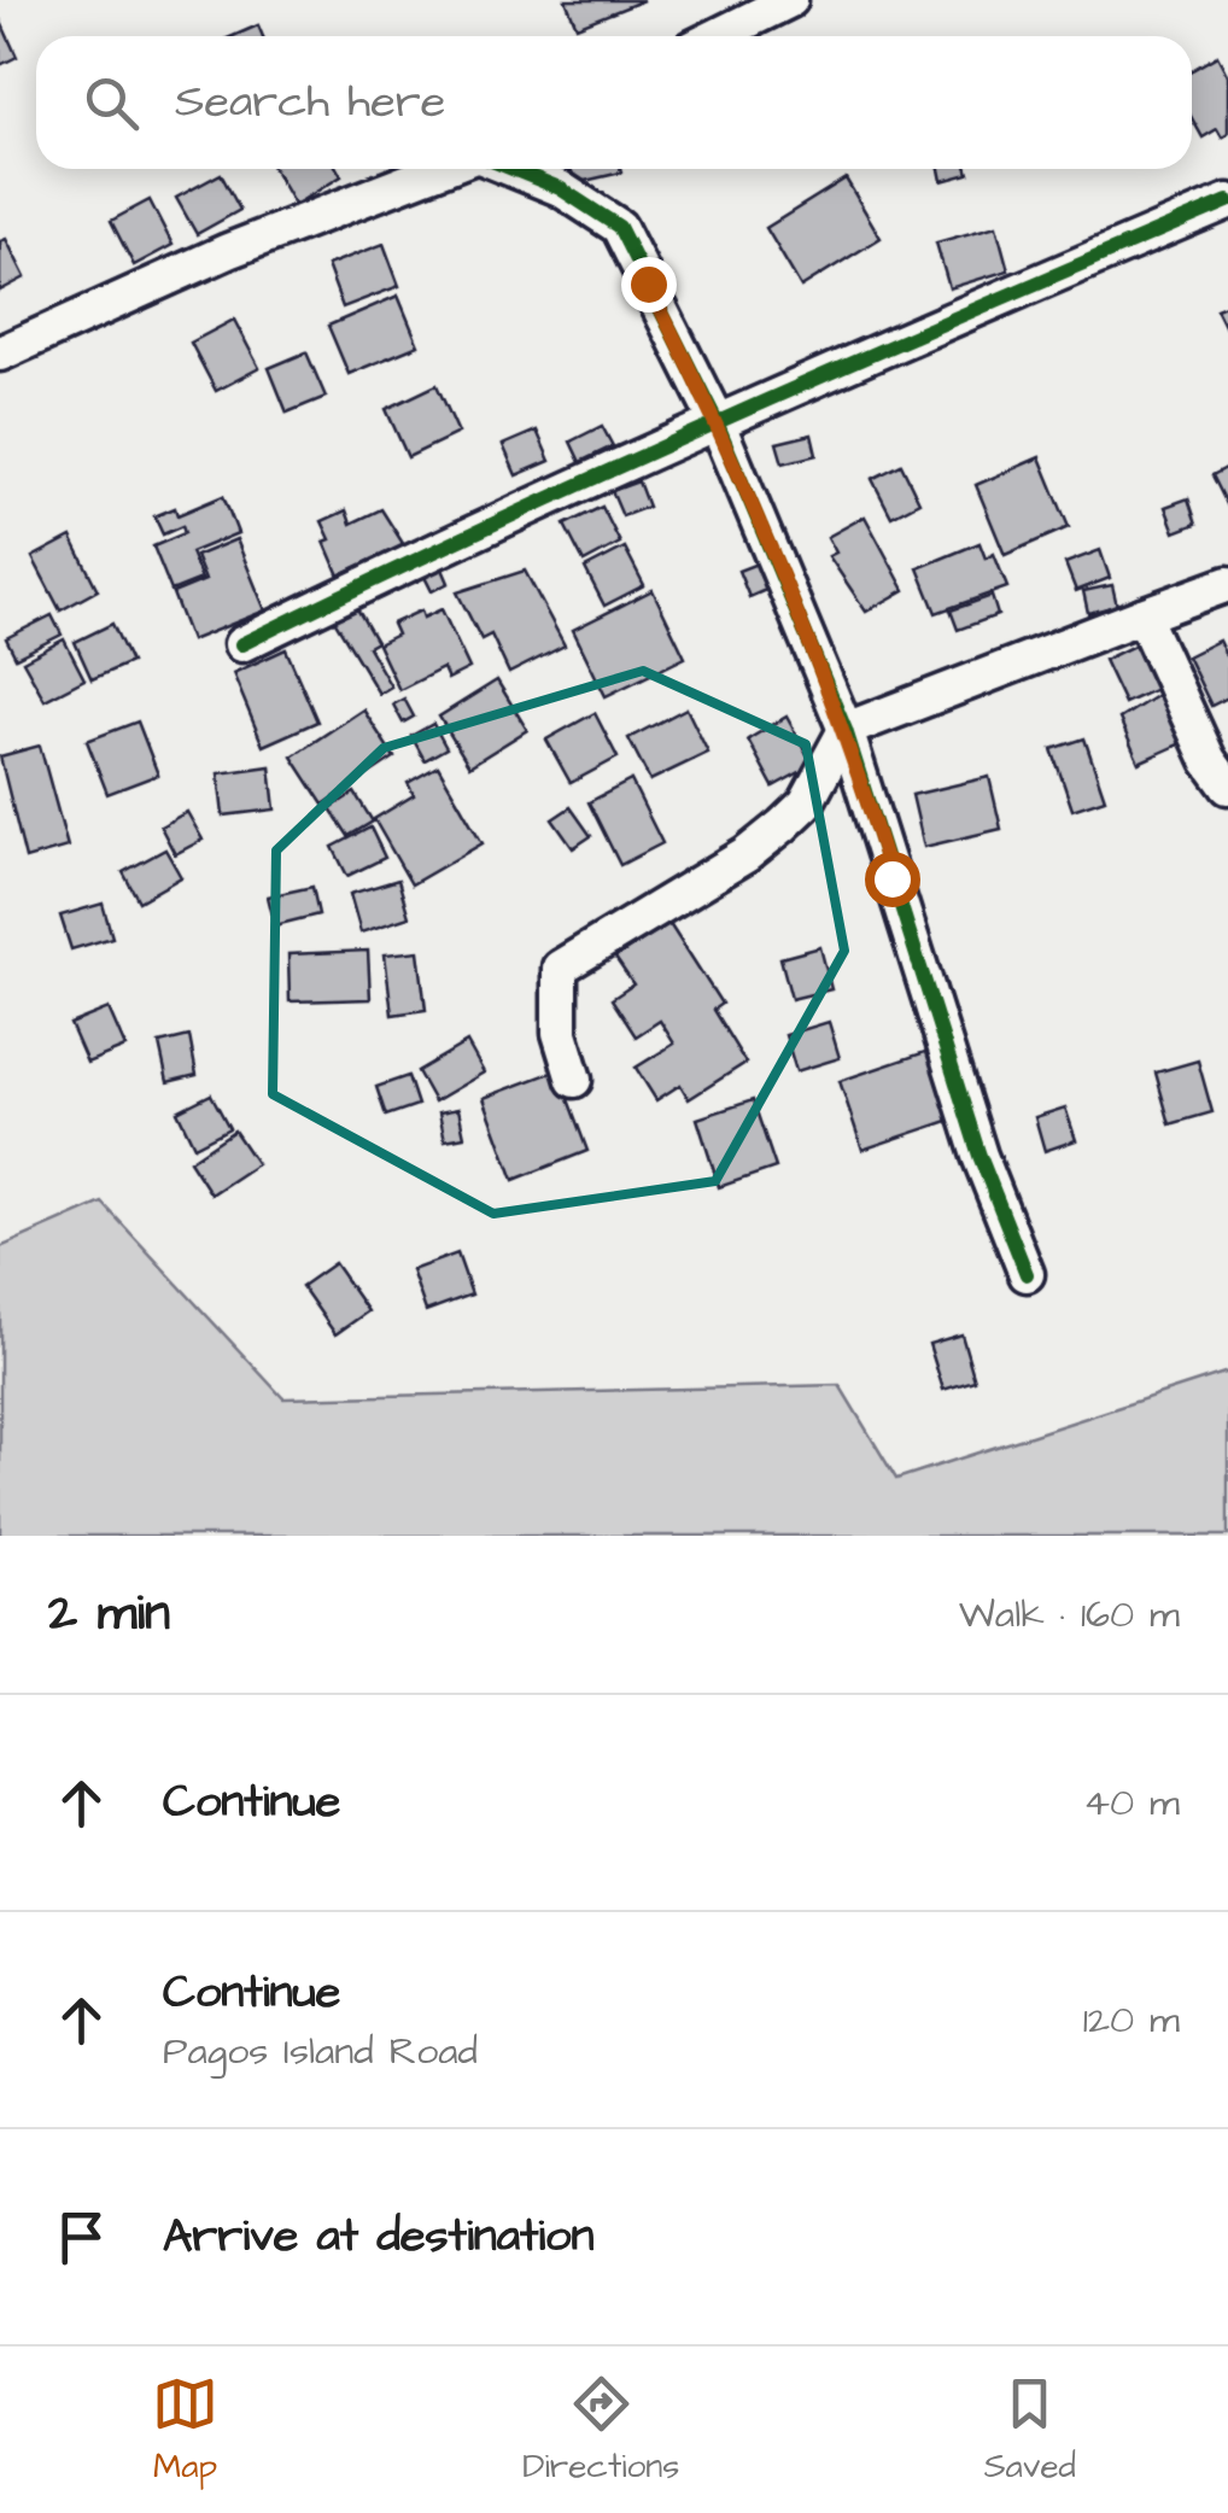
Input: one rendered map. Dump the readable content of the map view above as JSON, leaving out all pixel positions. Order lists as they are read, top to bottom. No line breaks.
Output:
{"page":{"search":"Search here","heading":["2 min","Walk · 160 m"],"list":[["Continue","40 m"],["Continue","Pagos Island Road","120 m"],"Arrive at destination"],"nav":["Map","Directions","Saved"]}}
